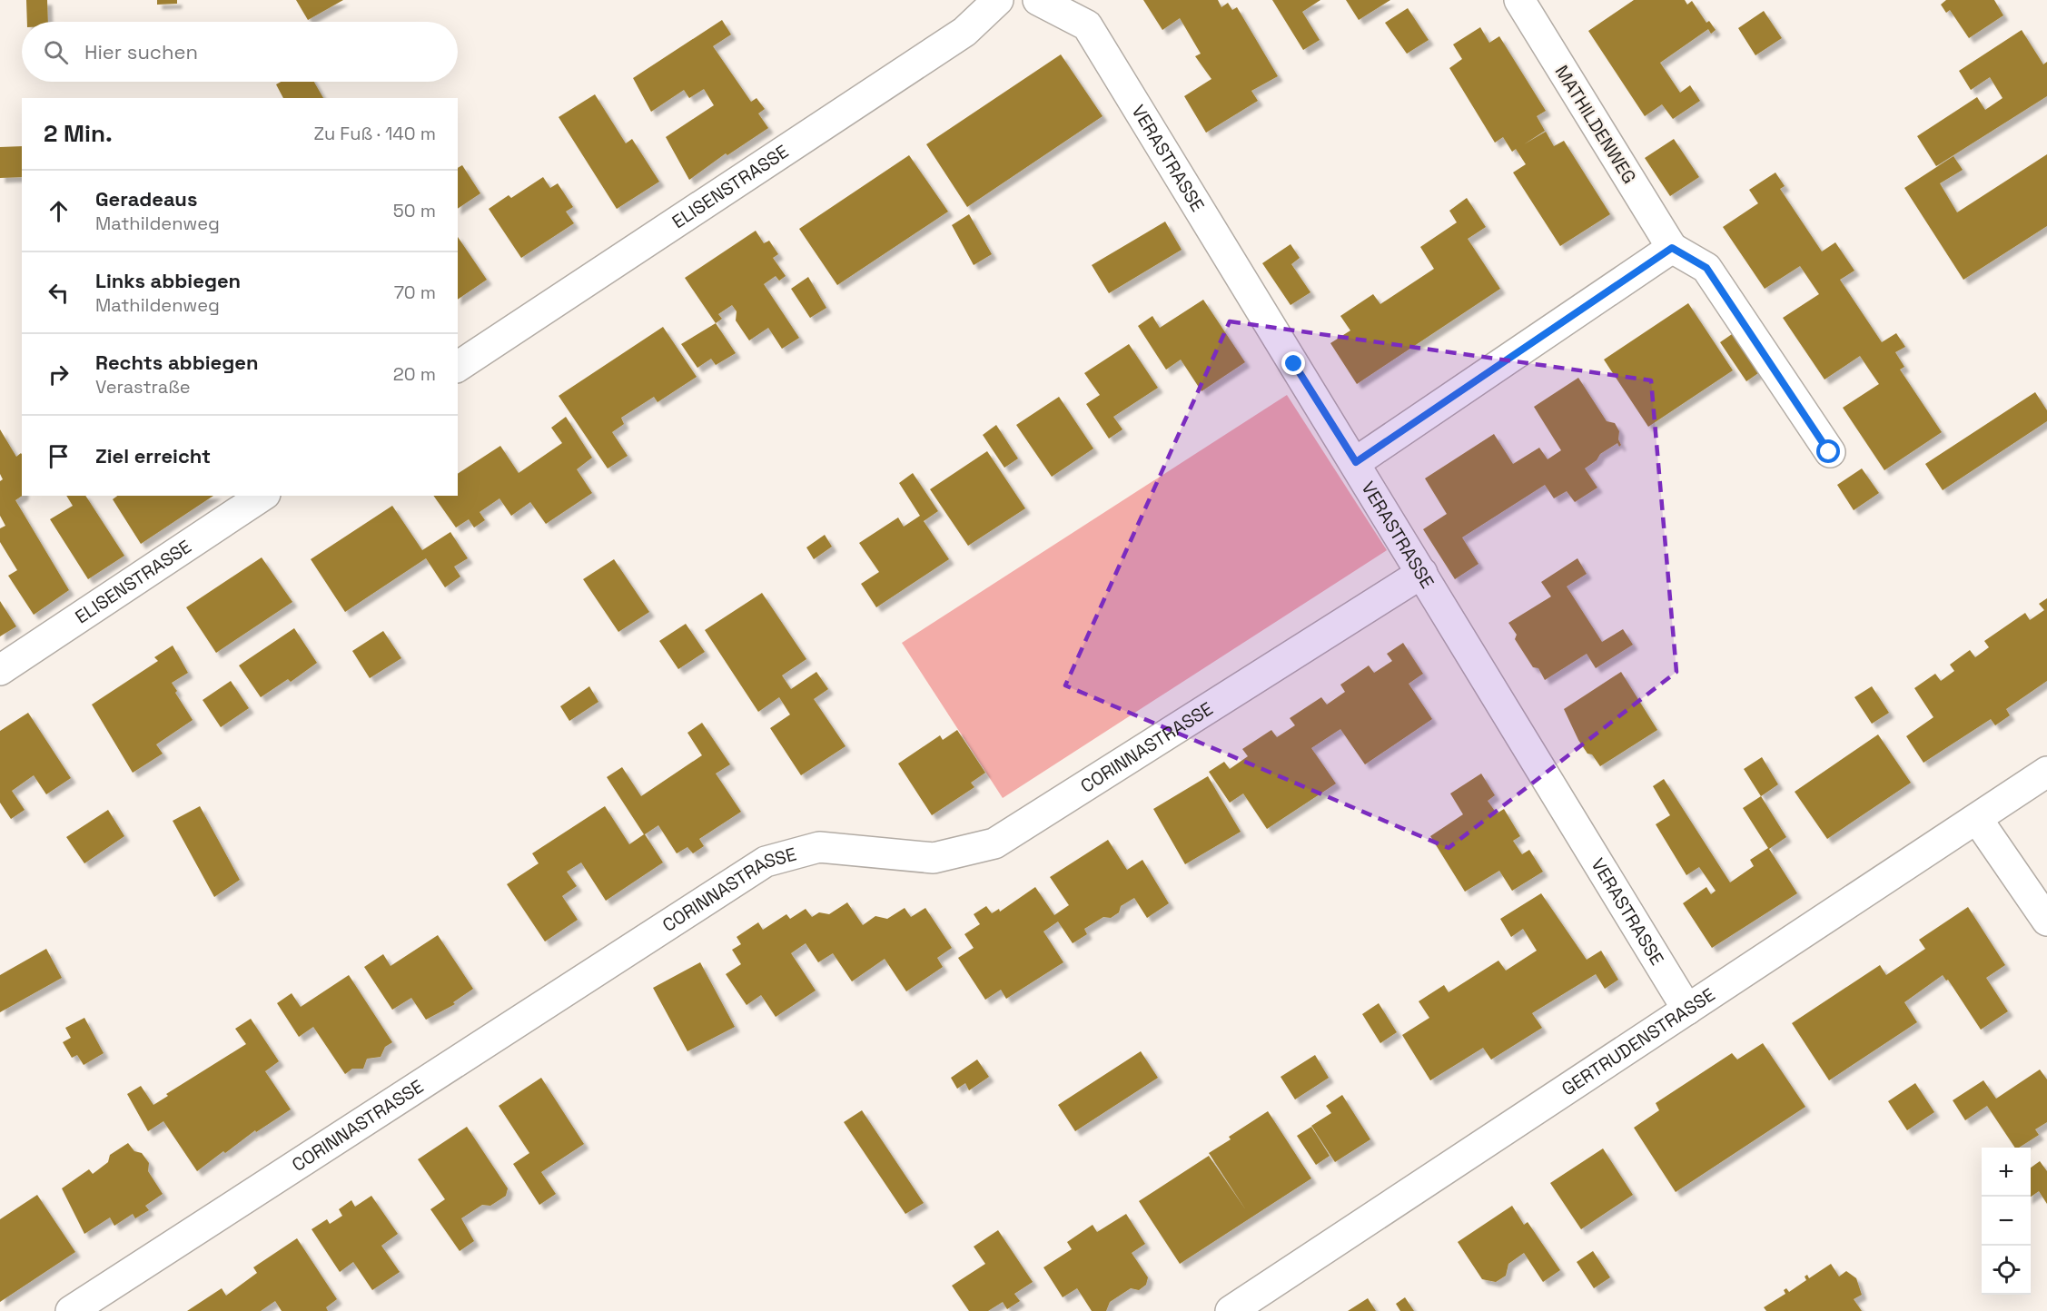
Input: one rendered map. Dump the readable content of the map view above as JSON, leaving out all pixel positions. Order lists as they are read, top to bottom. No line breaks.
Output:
{"streets":{"street":["MATHILDENWEG","VERASTRASSE","ELISENSTRASSE","CORINNASTRASSE","GERTRUDENSTRASSE"]},"crossings":[["VERASTRASSE","CORINNASTRASSE"],["VERASTRASSE","GERTRUDENSTRASSE"]],"page":{"search":"Hier suchen","heading":["2 Min.","Zu Fuß · 140 m"],"list":[["Geradeaus","Mathildenweg","50 m"],["Links abbiegen","Mathildenweg","70 m"],["Rechts abbiegen","Verastraße","20 m"],"Ziel erreicht"],"map_buttons":["+","−"]}}
